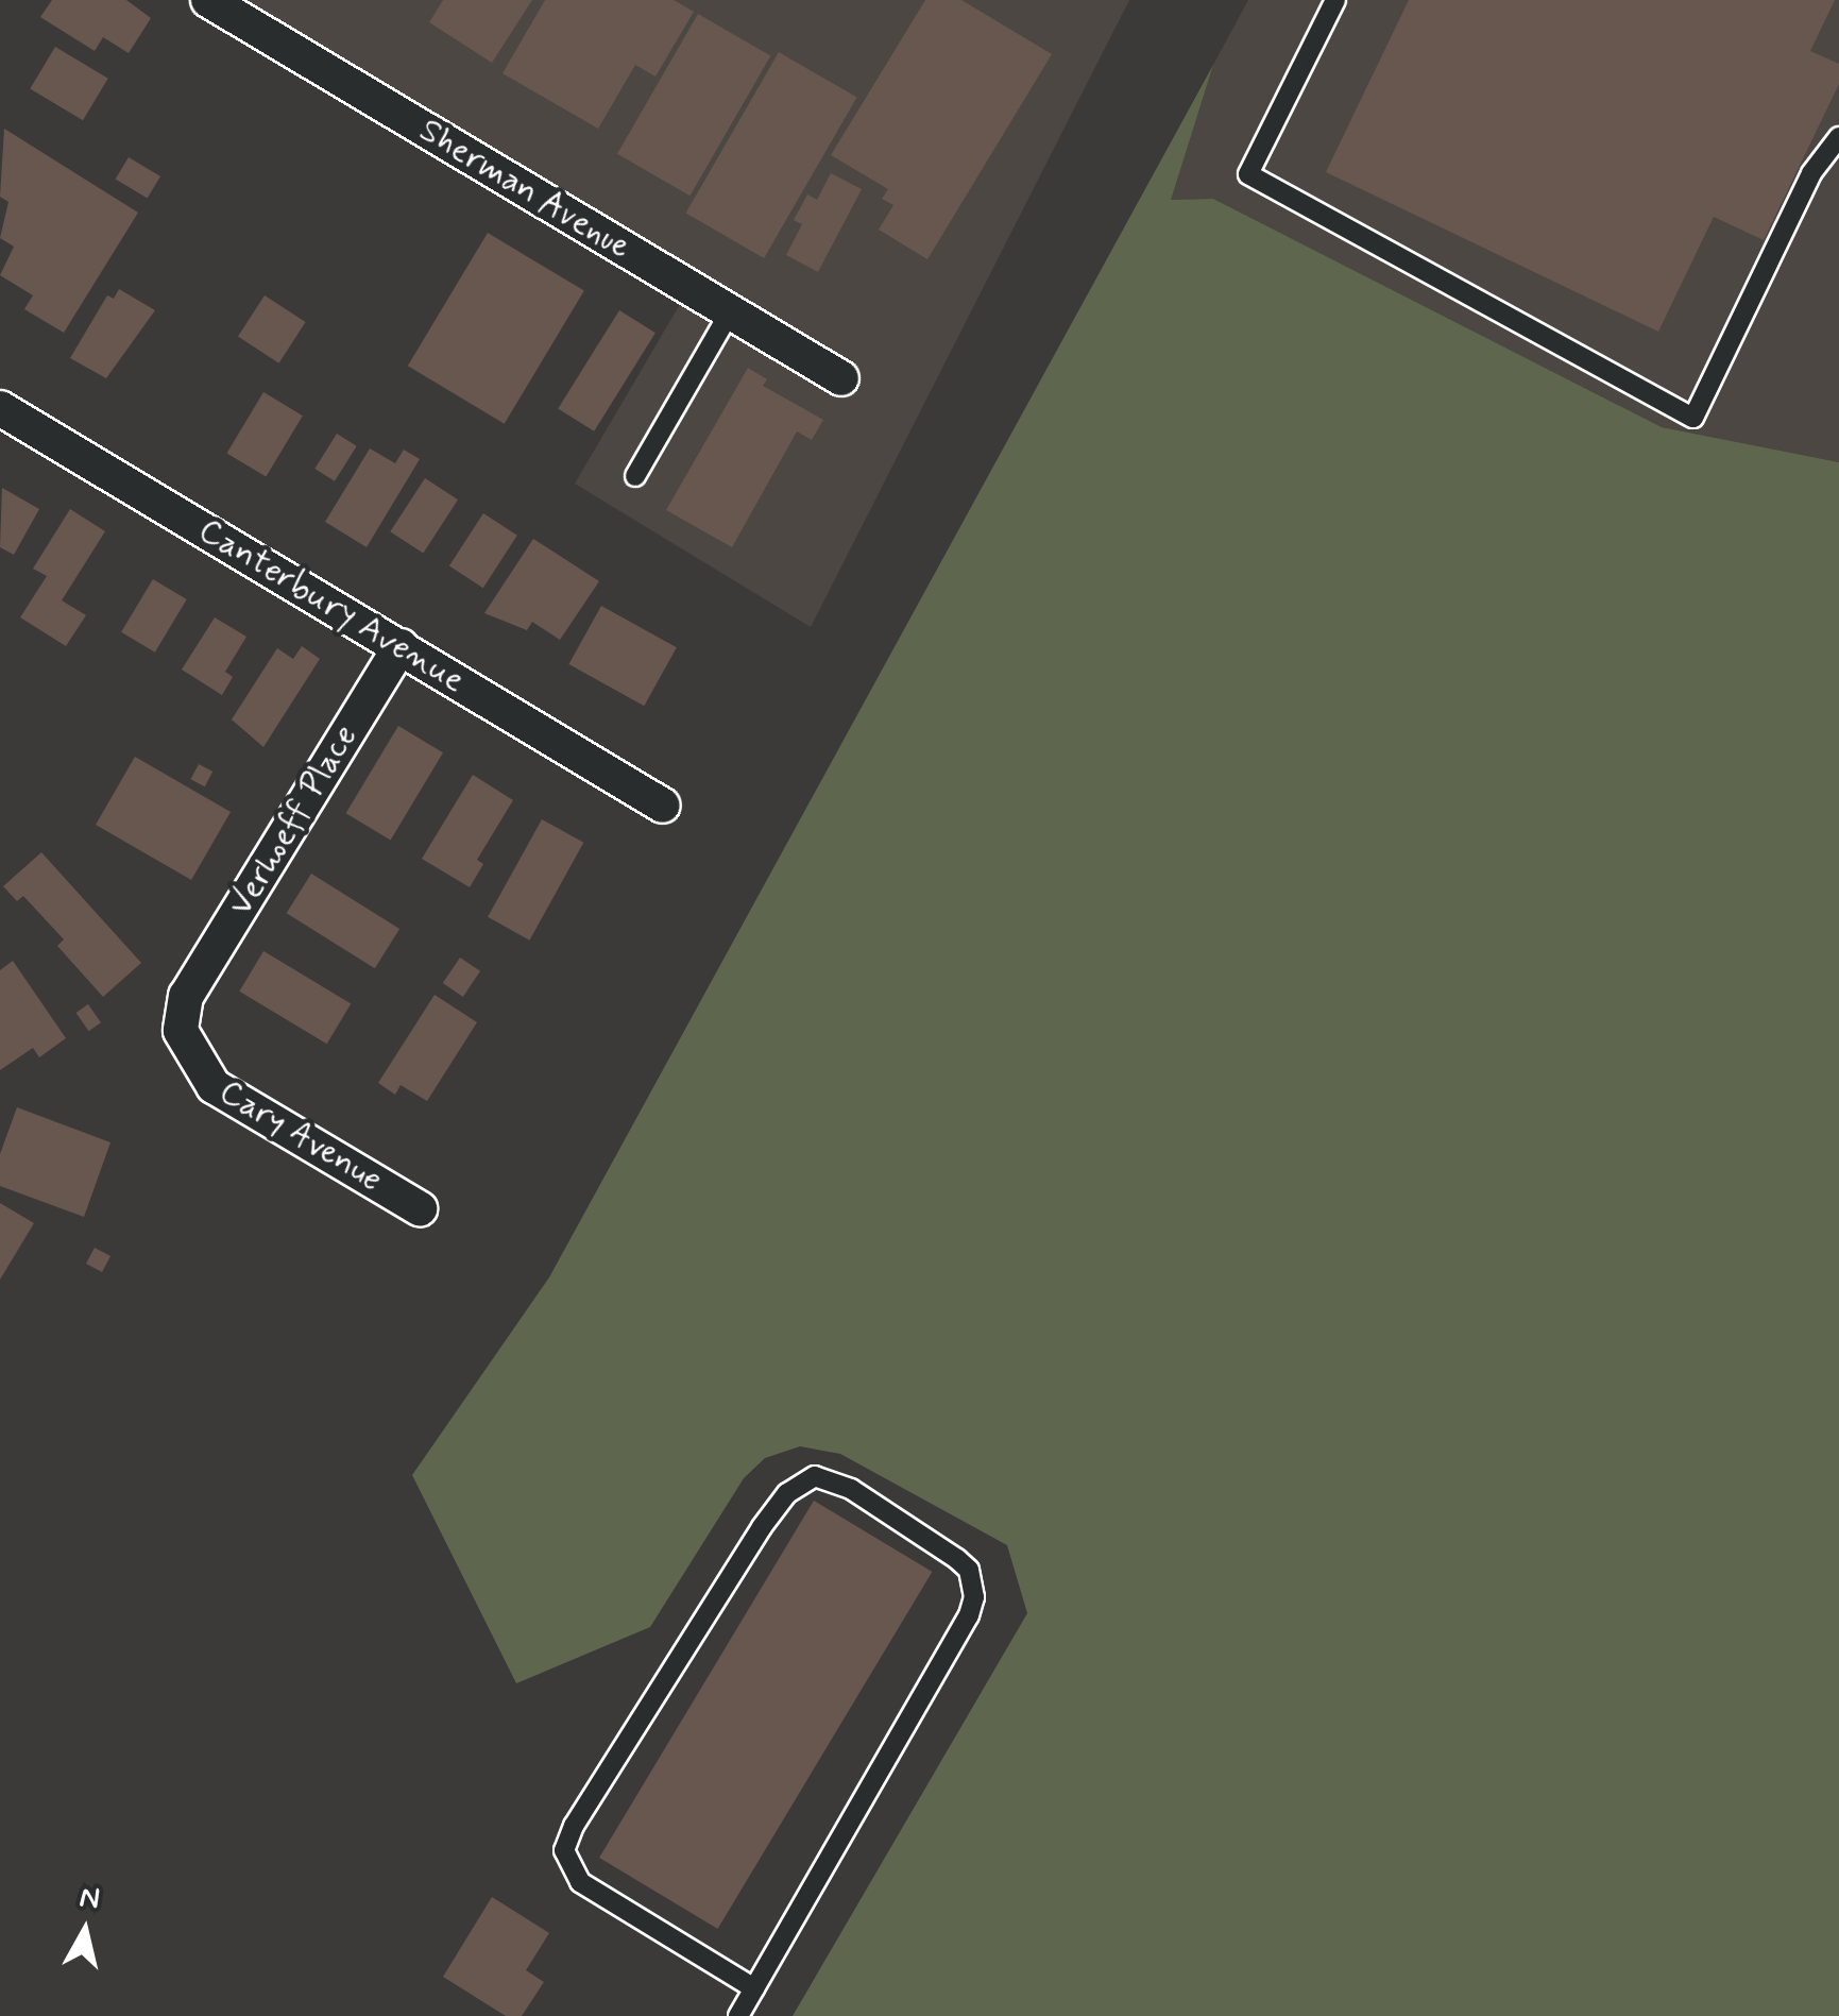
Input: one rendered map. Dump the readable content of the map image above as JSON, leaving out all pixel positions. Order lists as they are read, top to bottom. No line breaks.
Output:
{"streets":{"street":["Sherman Avenue","Canterbury Avenue","Verhoeff Place","Cary Avenue"]},"crossings":[["Canterbury Avenue","Verhoeff Place"],["Verhoeff Place","Cary Avenue"]],"north":"top"}
